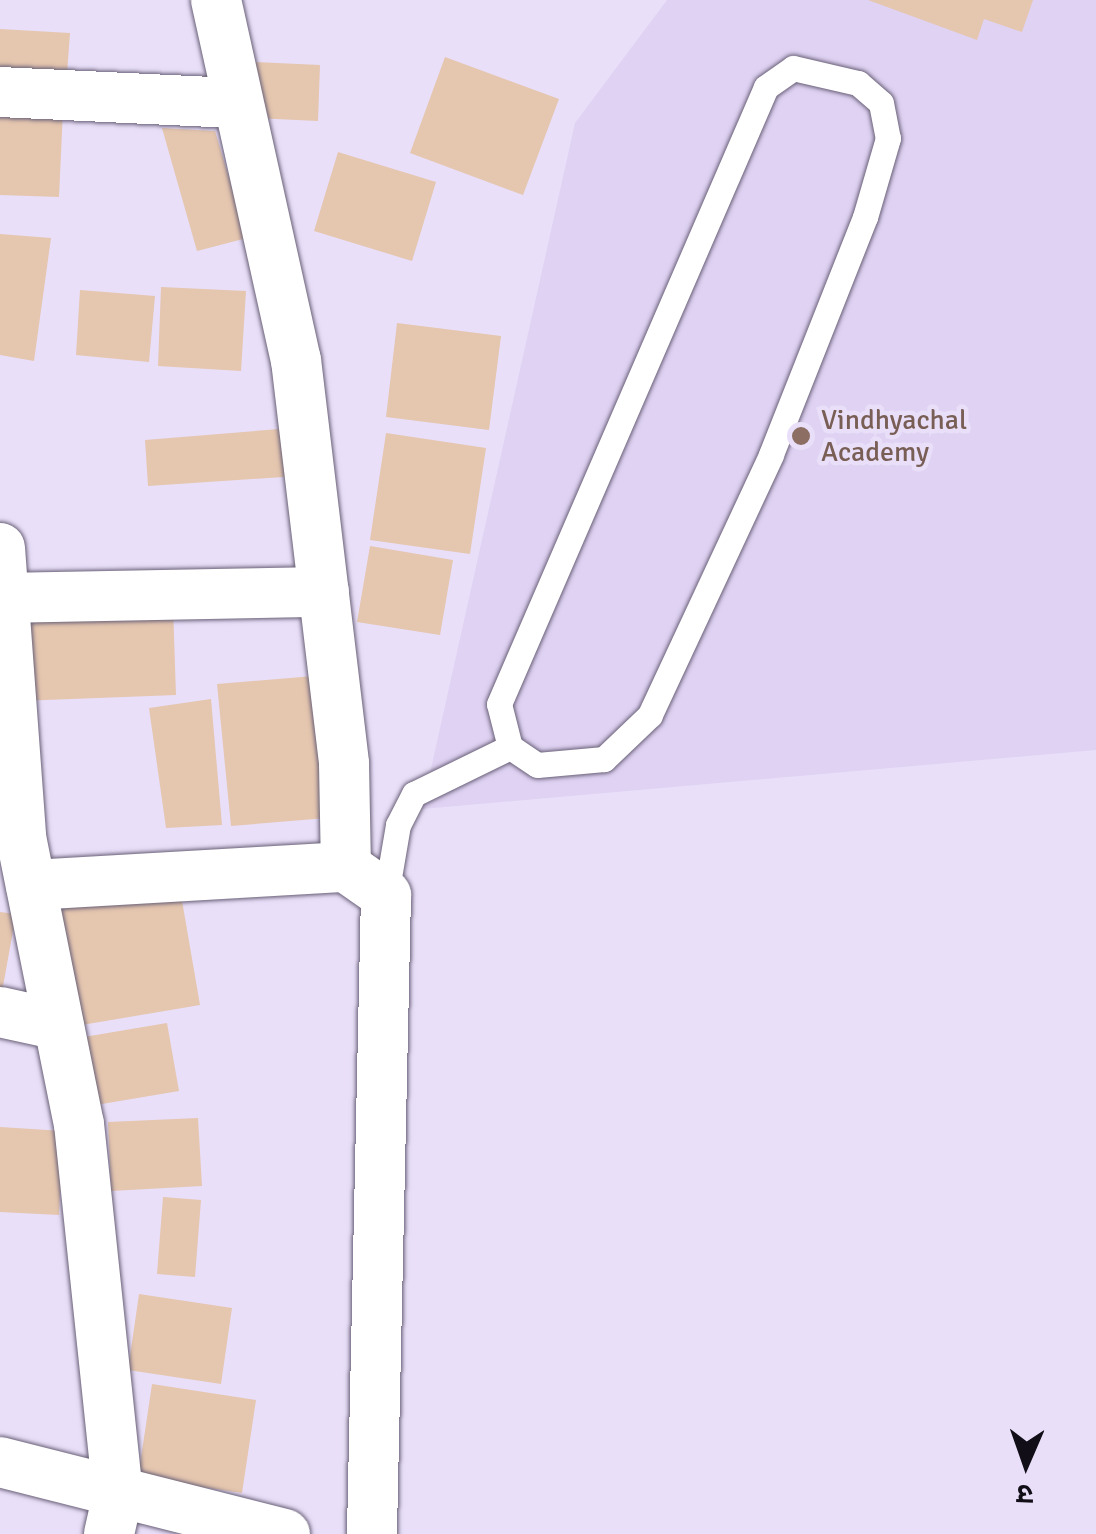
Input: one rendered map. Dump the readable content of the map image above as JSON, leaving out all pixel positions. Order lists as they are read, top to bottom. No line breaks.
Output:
{"places":["Vindhyachal Academy"],"north":"bottom"}
